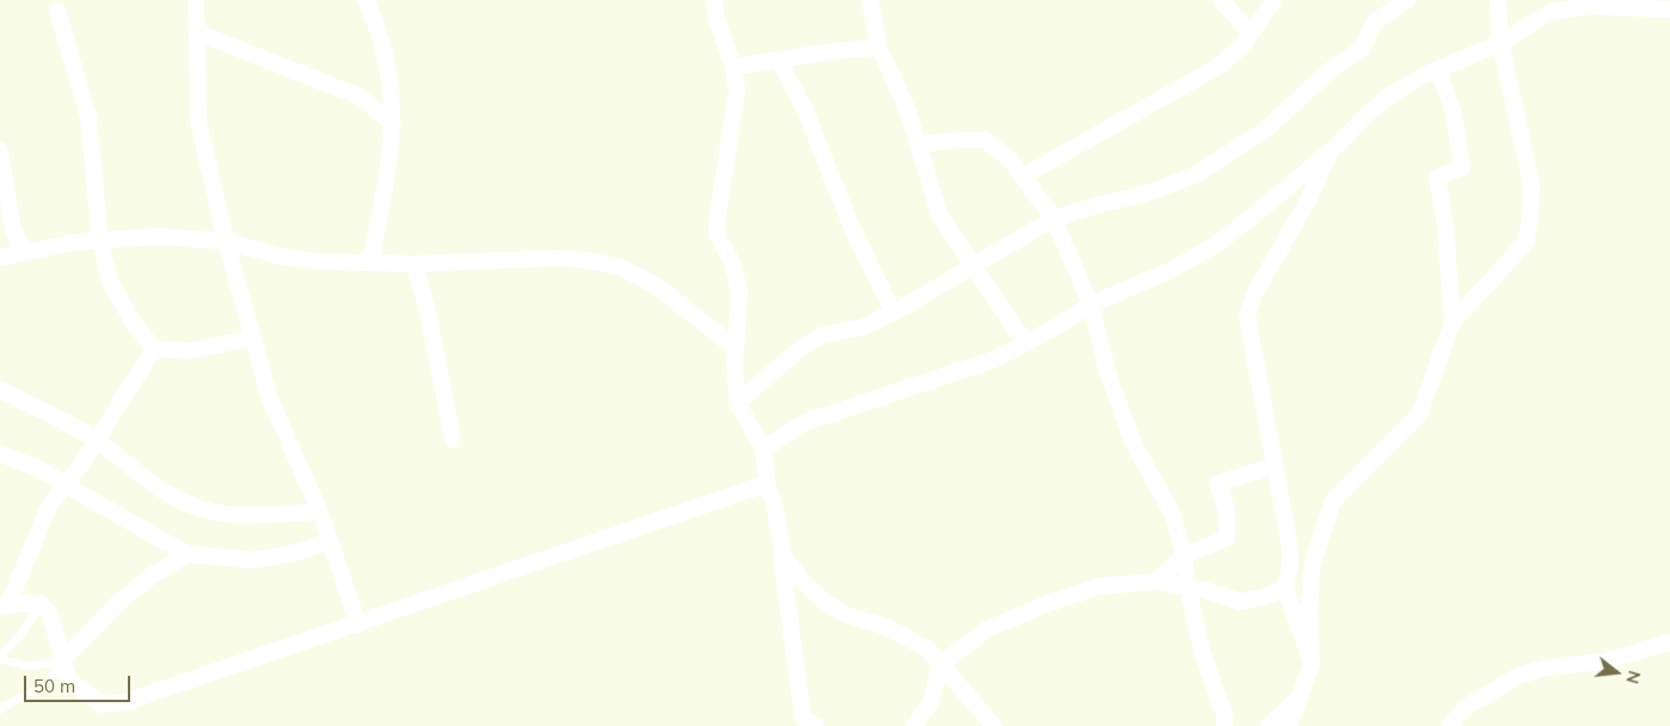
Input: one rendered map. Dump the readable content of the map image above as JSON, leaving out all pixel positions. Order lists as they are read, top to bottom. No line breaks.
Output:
{"scale_bar":"50 m","north":"right"}
